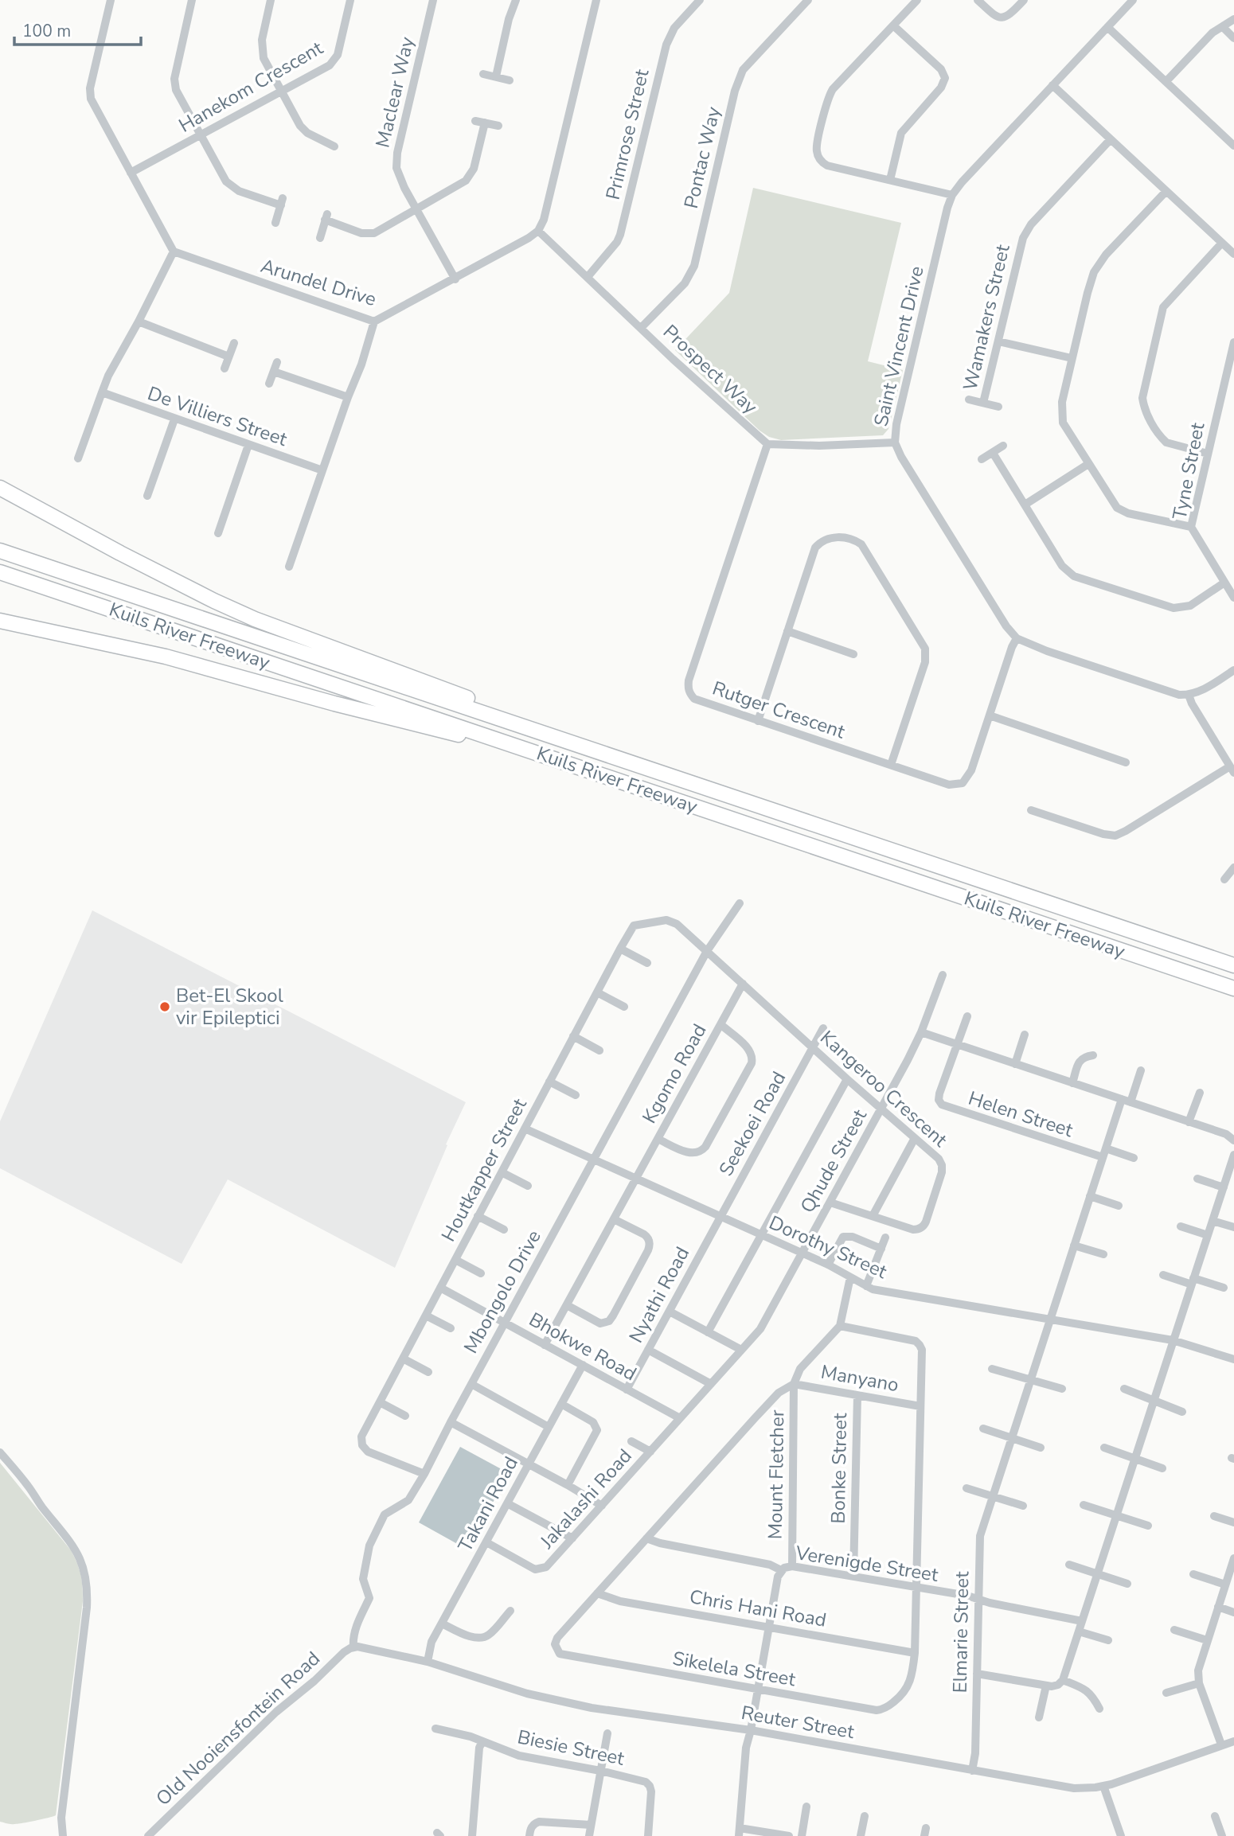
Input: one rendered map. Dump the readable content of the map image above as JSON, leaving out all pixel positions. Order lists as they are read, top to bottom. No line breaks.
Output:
{"streets":{"highway":["Kuils River Freeway"],"street":["Hanekom Crescent","Maclear Way","Primrose Street","Pontac Way","Arundel Drive","Wamakers Street","Saint Vincent Drive","Prospect Way","De Villiers Street","Tyne Street","Rutger Crescent","Kgomo Road","Kangeroo Crescent","Helen Street","Seekoei Road","Qhude Street","Houtkapper Street","Dorothy Street","Mbongolo Drive","Nyathi Road","Bhokwe Road","Manyano","Bonke Street","Mount Fletcher","Jakalashi Road","Takani Road","Verenigde Street","Chris Hani Road","Elmarie Street","Sikelela Street","Reuter Street","Old Nooiensfontein Road","Biesie Street"]},"crossings":[["Maclear Way","Arundel Drive"],["Primrose Street","Prospect Way"],["Pontac Way","Prospect Way"],["Arundel Drive","Prospect Way"],["Saint Vincent Drive","Rutger Crescent"],["Prospect Way","Rutger Crescent"],["Kgomo Road","Kangeroo Crescent"],["Kgomo Road","Dorothy Street"],["Kgomo Road","Bhokwe Road"],["Kangeroo Crescent","Seekoei Road"],["Kangeroo Crescent","Qhude Street"],["Kangeroo Crescent","Houtkapper Street"],["Kangeroo Crescent","Mbongolo Drive"],["Helen Street","Elmarie Street"],["Seekoei Road","Dorothy Street"],["Seekoei Road","Nyathi Road"],["Qhude Street","Dorothy Street"],["Qhude Street","Bhokwe Road"],["Qhude Street","Jakalashi Road"],["Houtkapper Street","Dorothy Street"],["Houtkapper Street","Mbongolo Drive"],["Houtkapper Street","Bhokwe Road"],["Dorothy Street","Mbongolo Drive"],["Dorothy Street","Nyathi Road"],["Dorothy Street","Elmarie Street"],["Mbongolo Drive","Bhokwe Road"],["Mbongolo Drive","Reuter Street"],["Mbongolo Drive","Old Nooiensfontein Road"],["Nyathi Road","Bhokwe Road"],["Bhokwe Road","Jakalashi Road"],["Bhokwe Road","Takani Road"],["Manyano","Bonke Street"],["Manyano","Mount Fletcher"],["Manyano","Sikelela Street"],["Bonke Street","Verenigde Street"],["Mount Fletcher","Verenigde Street"],["Mount Fletcher","Sikelela Street"],["Jakalashi Road","Takani Road"],["Takani Road","Reuter Street"],["Verenigde Street","Chris Hani Road"],["Verenigde Street","Elmarie Street"],["Verenigde Street","Sikelela Street"],["Verenigde Street","Reuter Street"],["Chris Hani Road","Sikelela Street"],["Elmarie Street","Reuter Street"],["Reuter Street","Old Nooiensfontein Road"]],"places":["Bet-El Skool vir Epileptici"],"scale_bar":"100 m"}
